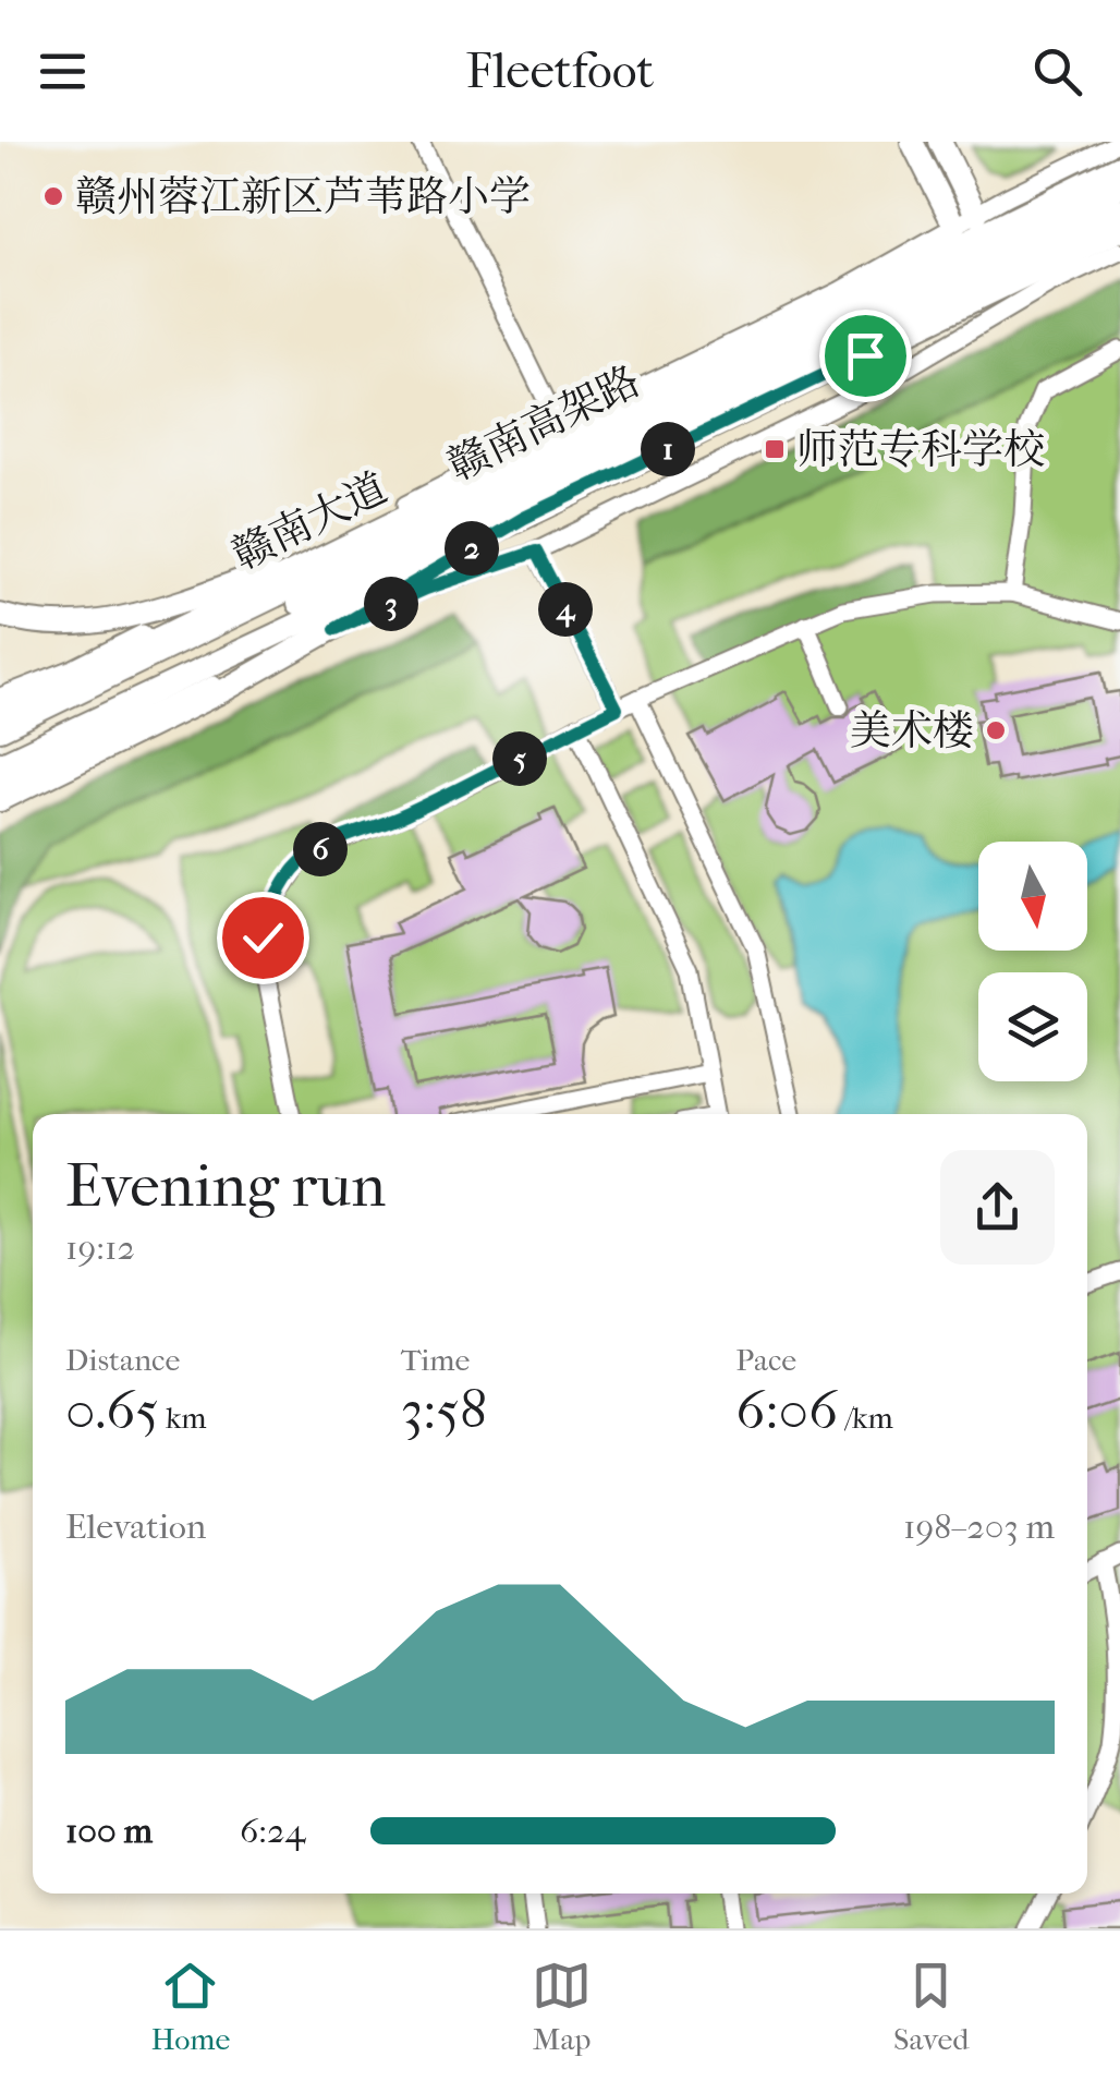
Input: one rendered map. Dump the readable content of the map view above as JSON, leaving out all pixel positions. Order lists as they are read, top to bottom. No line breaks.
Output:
{"streets":{"highway":["赣南高架路"],"main road":["赣南大道"]},"places":{"other":["赣州蓉江新区芦苇路小学","美术楼"],"transit":["师范专科学校"]},"north":"bottom","page":{"header":"Fleetfoot","pins":["1","2","3","4","5","6"],"heading":["Evening run","19:12"],"stats":[["Distance","0.65 km"],["Time","3:58"],["Pace","6:06 /km"]],"chart":["Elevation","198–203 m"],"list":[{"name":"100 m","note":"6:24"}],"tabs":["Home","Map","Saved"]}}
